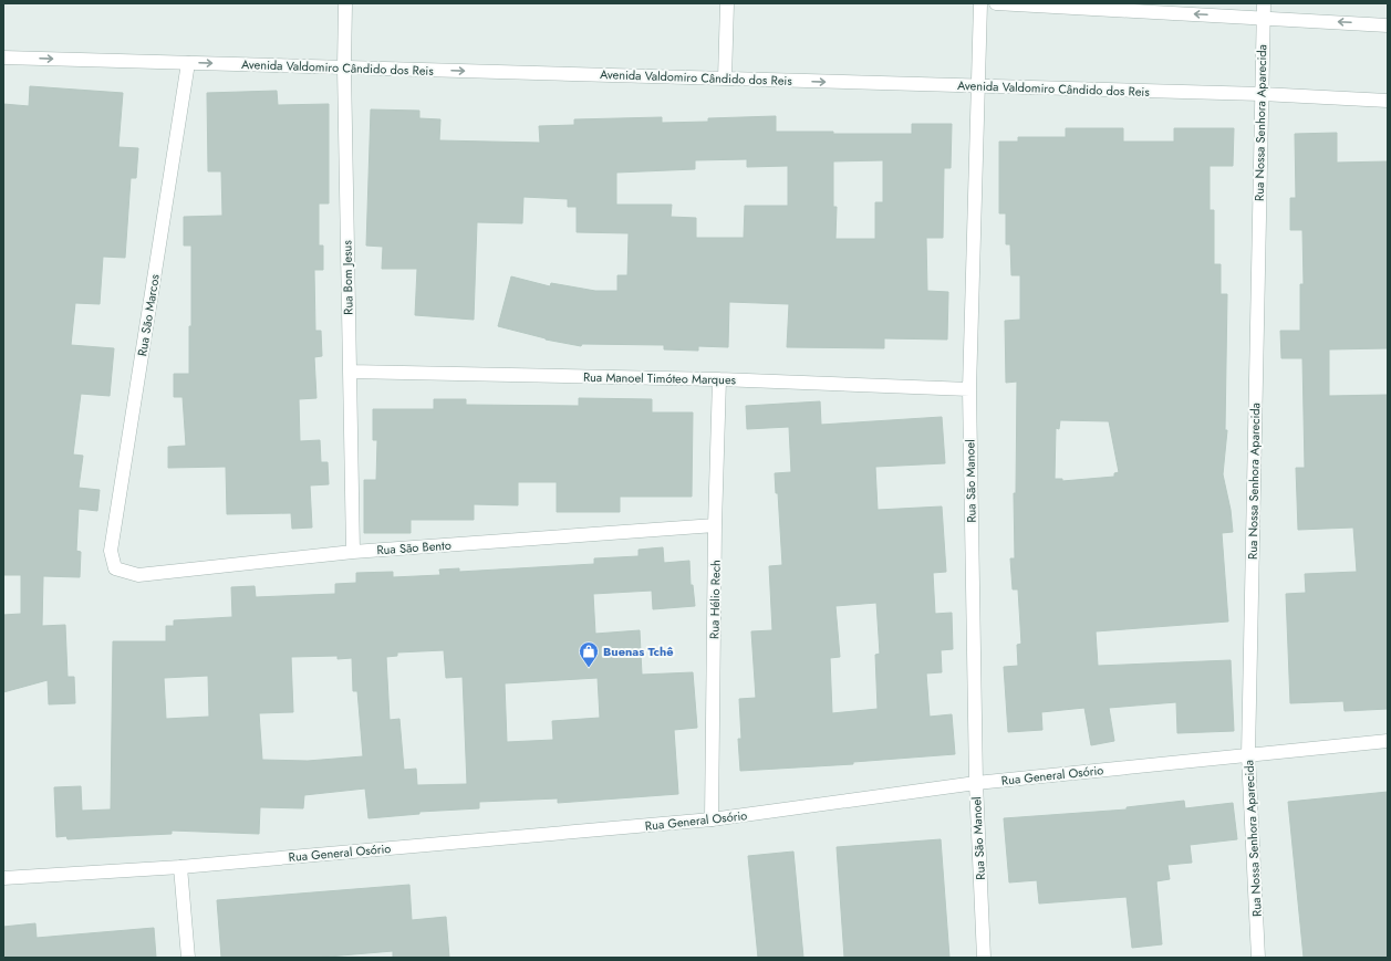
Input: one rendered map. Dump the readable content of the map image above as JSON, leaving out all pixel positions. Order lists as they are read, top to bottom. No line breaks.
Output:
{"streets":{"street":["Avenida Valdomiro Cândido dos Reis","Rua Nossa Senhora Aparecida","Rua Bom Jesus","Rua São Marcos","Rua Manoel Timóteo Marques","Rua São Manoel","Rua São Bento","Rua Hélio Rech","Rua General Osório"]},"crossings":[["Avenida Valdomiro Cândido dos Reis","Rua Nossa Senhora Aparecida"],["Avenida Valdomiro Cândido dos Reis","Rua Bom Jesus"],["Avenida Valdomiro Cândido dos Reis","Rua São Marcos"],["Avenida Valdomiro Cândido dos Reis","Rua São Manoel"],["Rua Nossa Senhora Aparecida","Rua General Osório"],["Rua Bom Jesus","Rua Manoel Timóteo Marques"],["Rua Bom Jesus","Rua São Bento"],["Rua São Marcos","Rua São Bento"],["Rua Manoel Timóteo Marques","Rua São Manoel"],["Rua Manoel Timóteo Marques","Rua Hélio Rech"],["Rua São Manoel","Rua General Osório"],["Rua São Bento","Rua Hélio Rech"],["Rua Hélio Rech","Rua General Osório"]],"one_way":["Avenida Valdomiro Cândido dos Reis"],"places":{"shop":["Buenas Tchê"]}}
